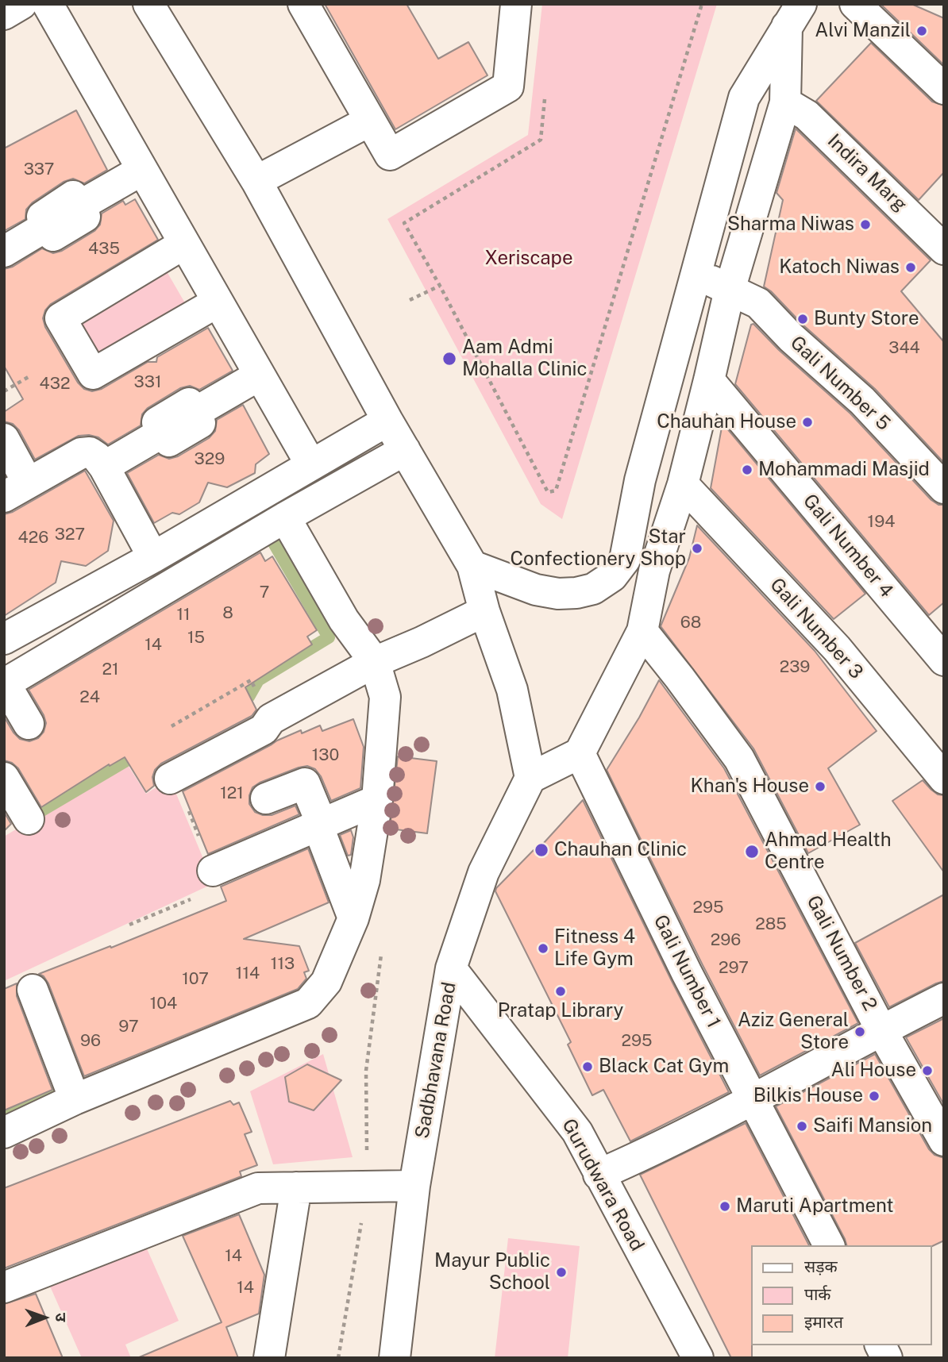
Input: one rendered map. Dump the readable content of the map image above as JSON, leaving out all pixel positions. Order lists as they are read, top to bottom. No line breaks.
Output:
{"streets":{"street":["Indira Marg","Gali Number 5","Gali Number 4","Gali Number 3","Gali Number 2","Gali Number 1","Sadbhavana Road","Gurudwara Road"]},"crossings":[["Sadbhavana Road","Gurudwara Road"]],"parks":["Xeriscape"],"places":["Alvi Manzil","Sharma Niwas","Katoch Niwas","Bunty Store","Aam Admi Mohalla Clinic","Chauhan House","Mohammadi Masjid","Star Confectionery Shop","Khan's House","Chauhan Clinic","Ahmad Health Centre","Fitness 4 Life Gym","Pratap Library","Aziz General Store","Black Cat Gym","Ali House","Bilkis House","Saifi Mansion","Maruti Apartment","Mayur Public School"],"house_numbers":["337","435","344","331","432","329","194","327","426","7","8","11","68","15","14","239","21","24","130","121","295","285","296","113","297","114","107","104","97","96","295","14","14"],"legend":["सड़क","पार्क","इमारत"],"north":"right"}
